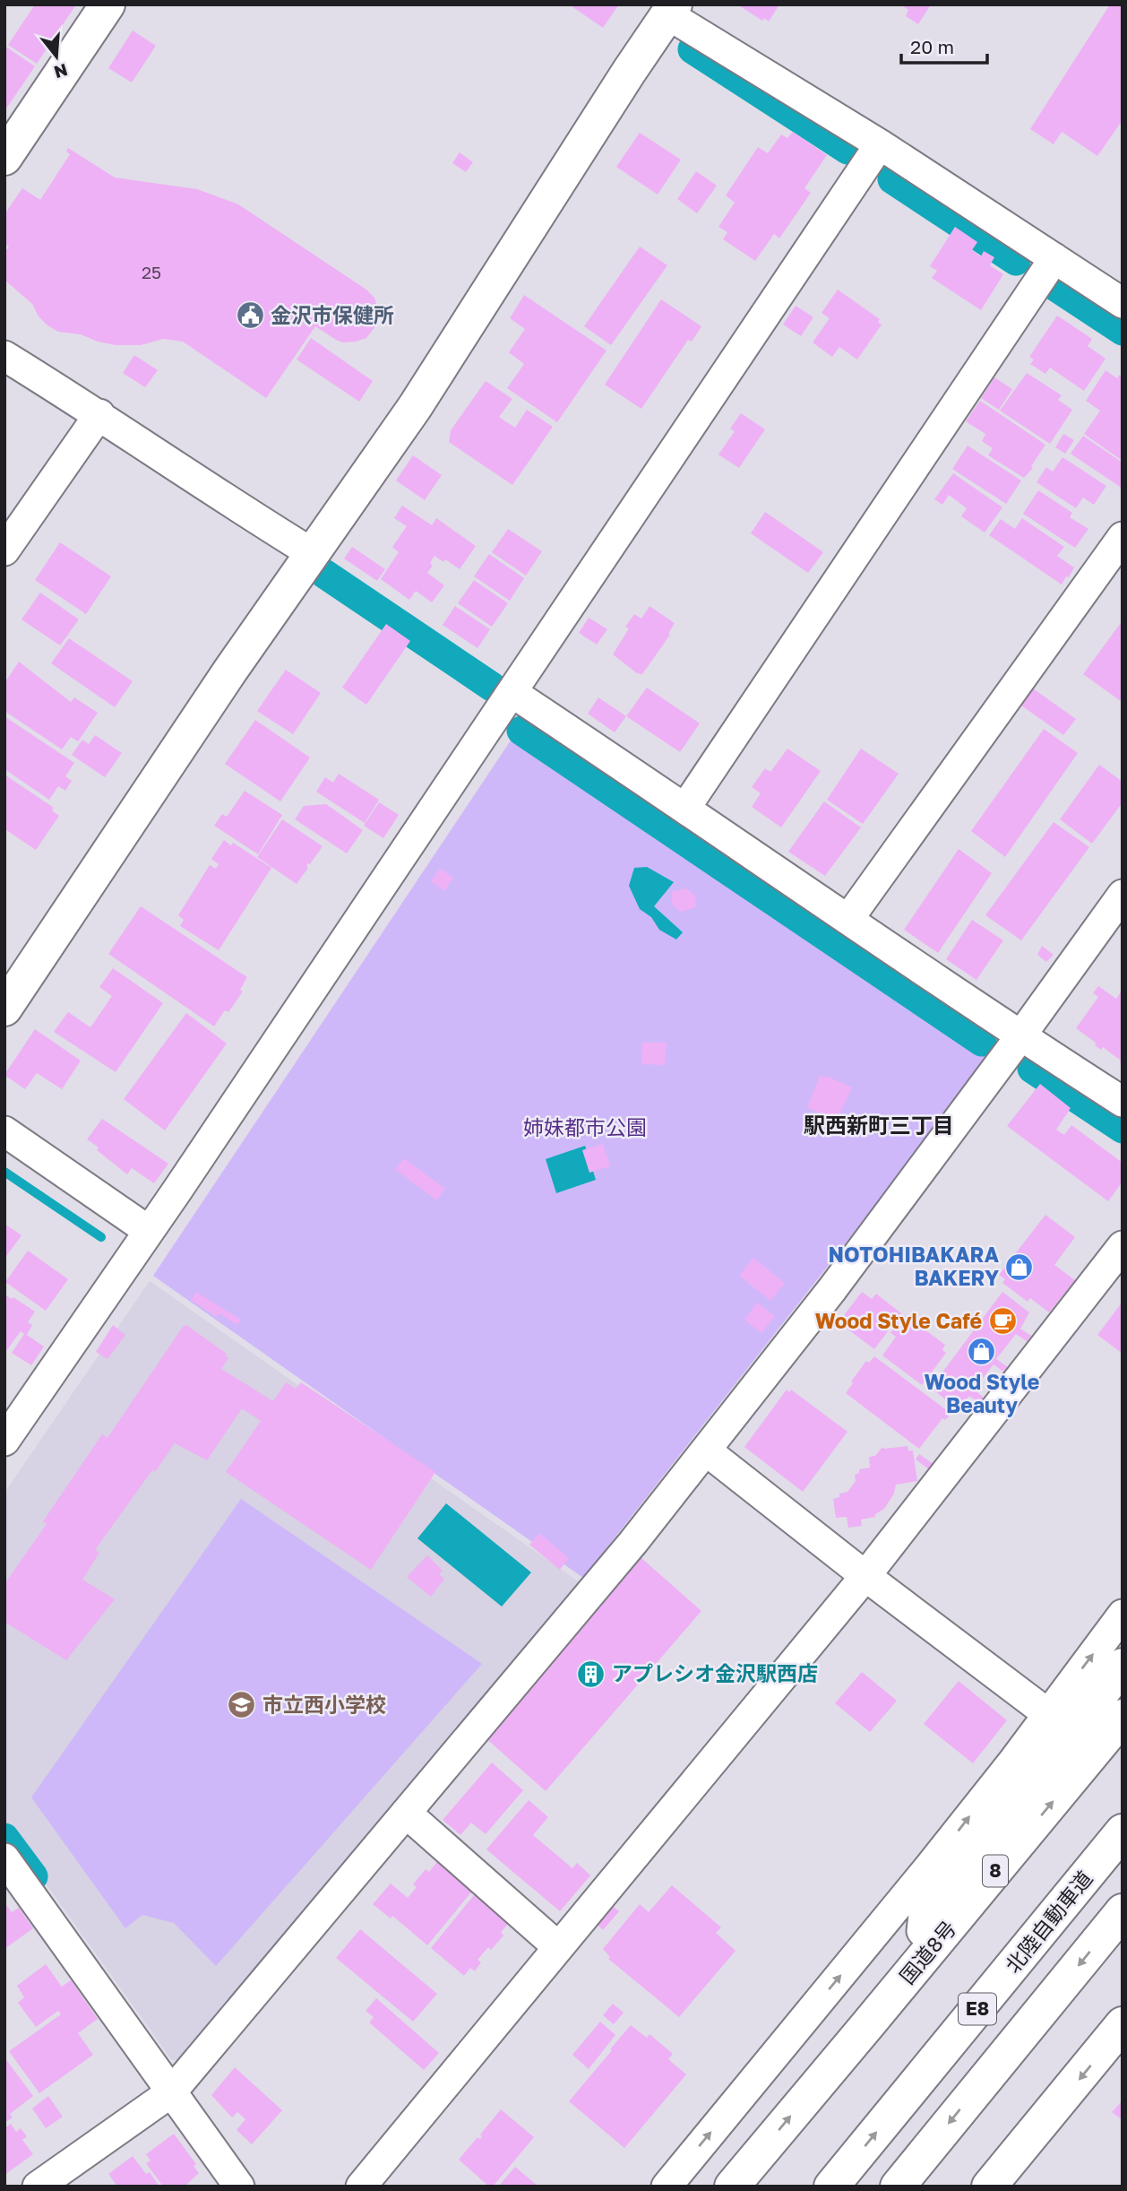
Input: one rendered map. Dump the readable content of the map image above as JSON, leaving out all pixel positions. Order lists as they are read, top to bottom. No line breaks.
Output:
{"streets":{"main road":["8","北陸自動車道","国道8号","E8"]},"crossings":[["8","国道8号"]],"districts":["駅西新町三丁目"],"parks":["姉妹都市公園"],"places":{"public building":["金沢市保健所"],"shop":["NOTOHIBAKARA BAKERY","Wood Style Beauty"],"cafe":["Wood Style Café"],"building":["アプレシオ金沢駅西店"],"school or university":["市立西小学校"]},"house_numbers":["25"],"scale_bar":"20 m","north":"bottom"}
